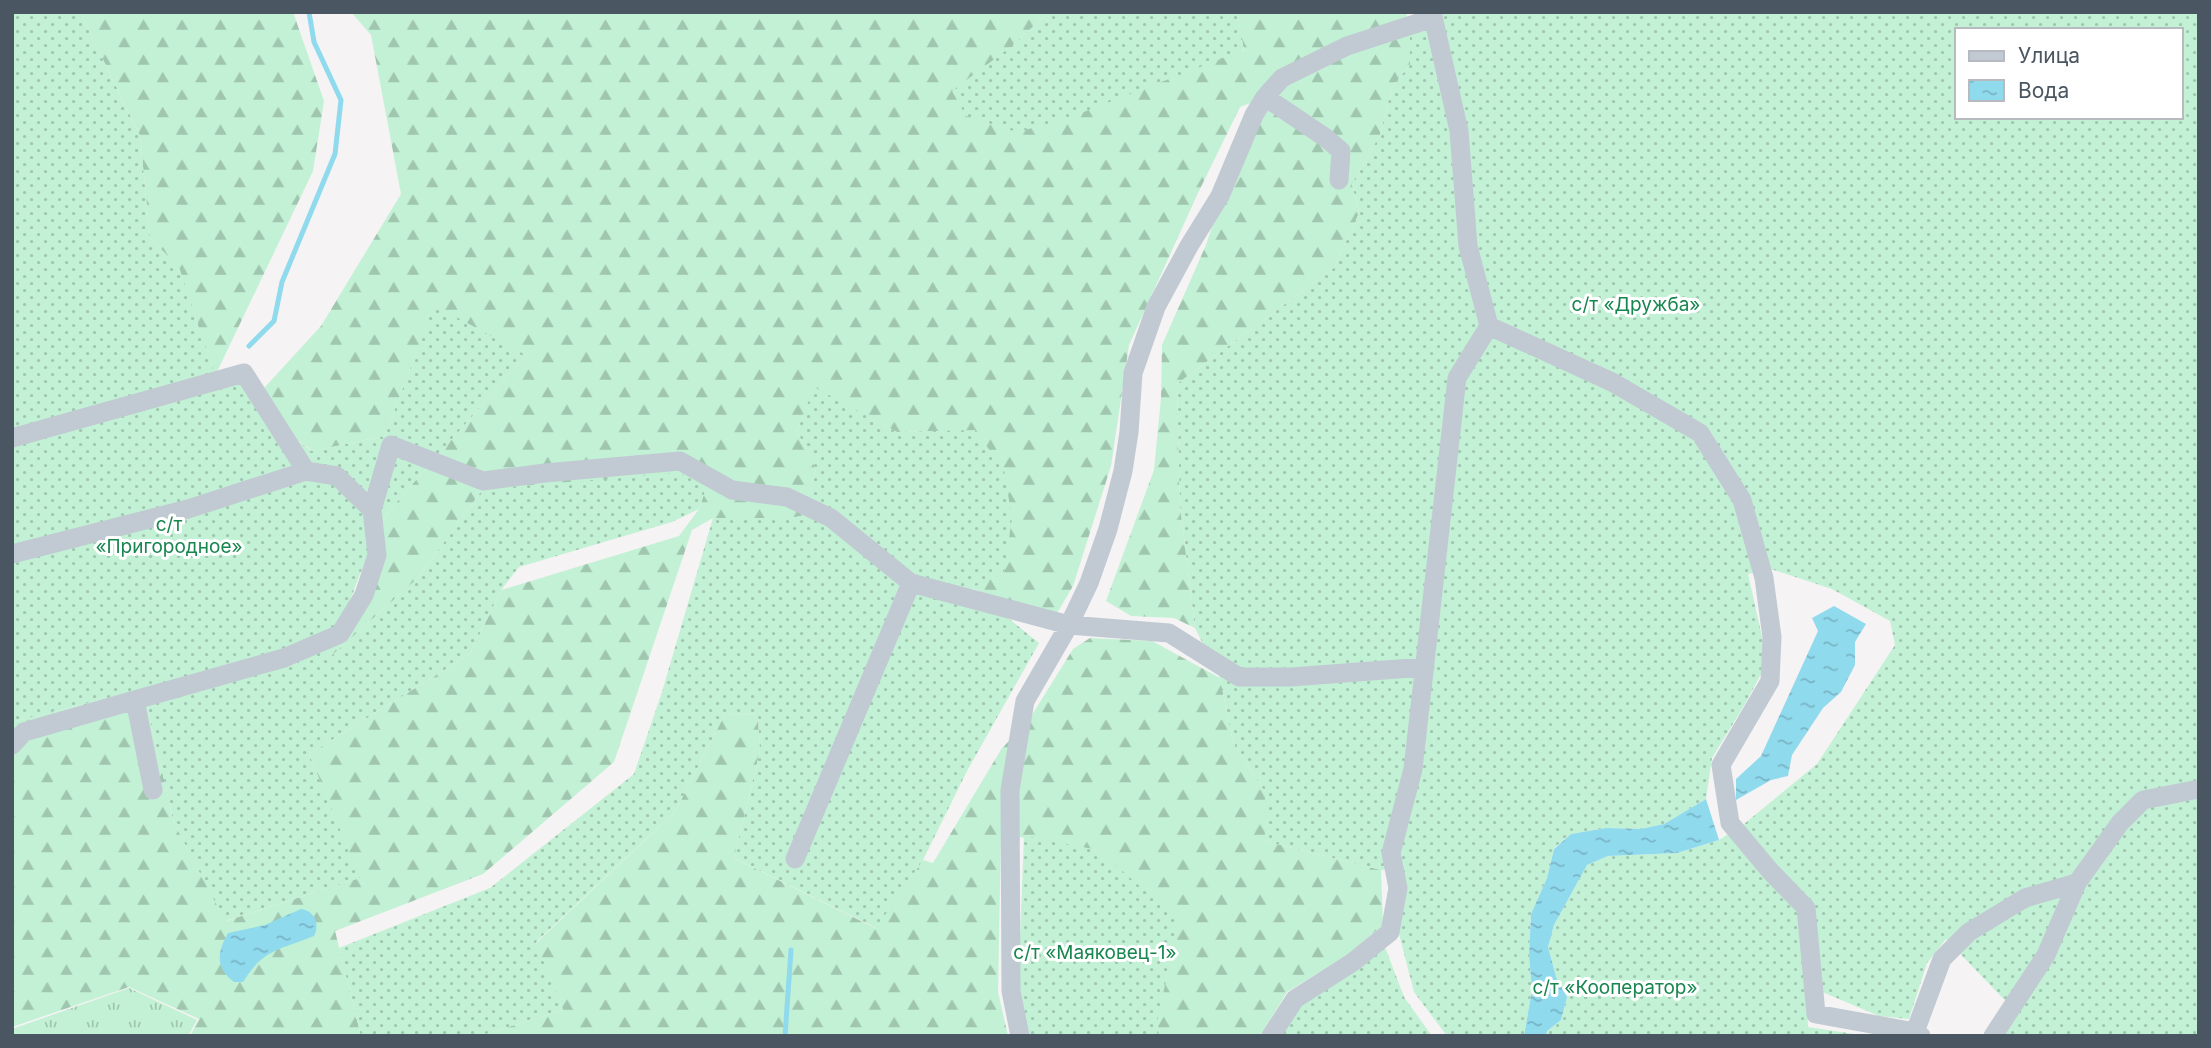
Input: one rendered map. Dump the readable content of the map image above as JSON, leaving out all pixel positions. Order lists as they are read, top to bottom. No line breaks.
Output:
{"parks":["с/т «Дружба»","с/т «Пригородное»","с/т «Маяковец-1»","с/т «Кооператор»"],"legend":["Улица","Вода"]}
